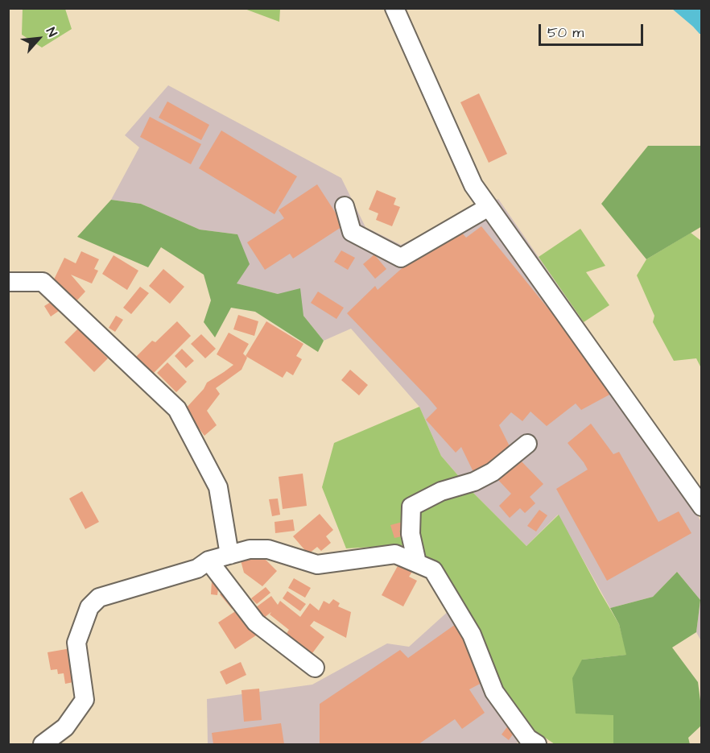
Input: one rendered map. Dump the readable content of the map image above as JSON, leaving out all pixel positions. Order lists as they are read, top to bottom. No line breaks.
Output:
{"scale_bar":"50 m","north":"top right"}
